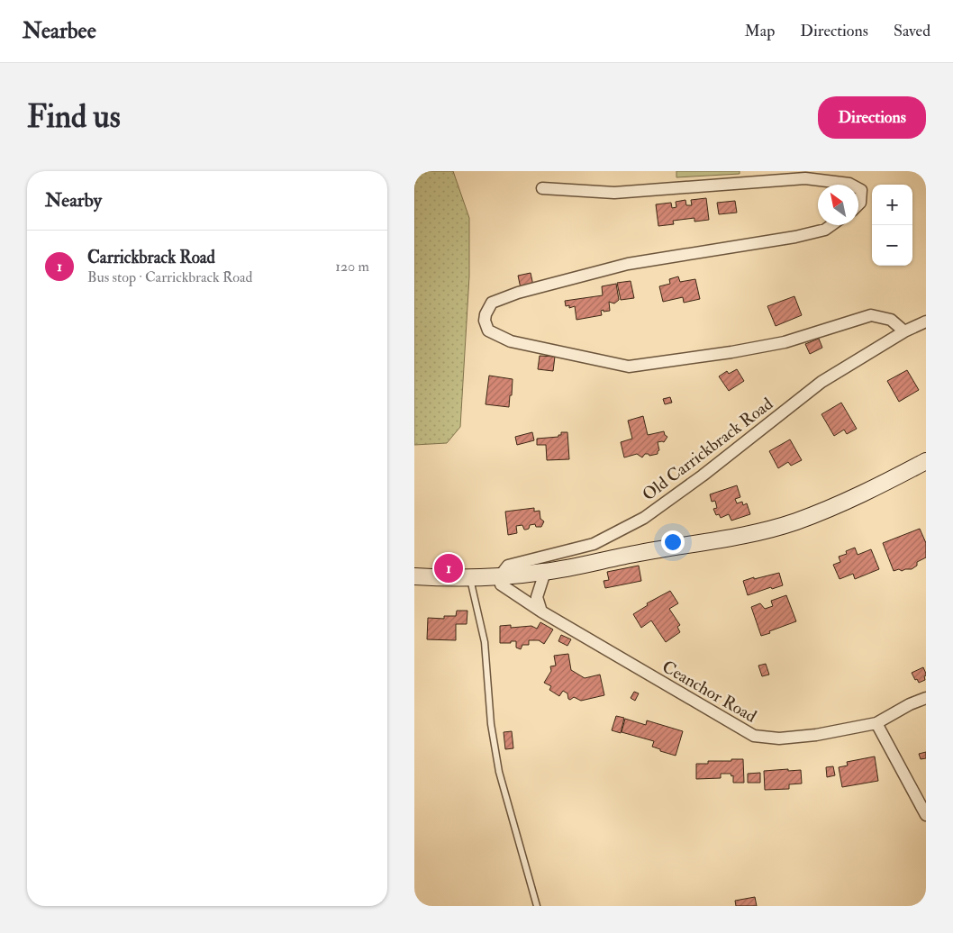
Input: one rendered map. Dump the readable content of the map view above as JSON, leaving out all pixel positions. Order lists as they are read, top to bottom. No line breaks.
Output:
{"streets":{"street":["Old Carrickbrack Road","Ceanchor Road"]},"crossings":[["Old Carrickbrack Road","Ceanchor Road"]],"north":"top left","page":{"header":"Nearbee","nav":["Map","Directions","Saved"],"buttons":"Directions","title":"Find us","heading":"Nearby","map_buttons":["+","−"],"list":[{"mark":"1","name":"Carrickbrack Road","note":"Bus stop · Carrickbrack Road","value":"120 m"}],"pins":"1"}}
